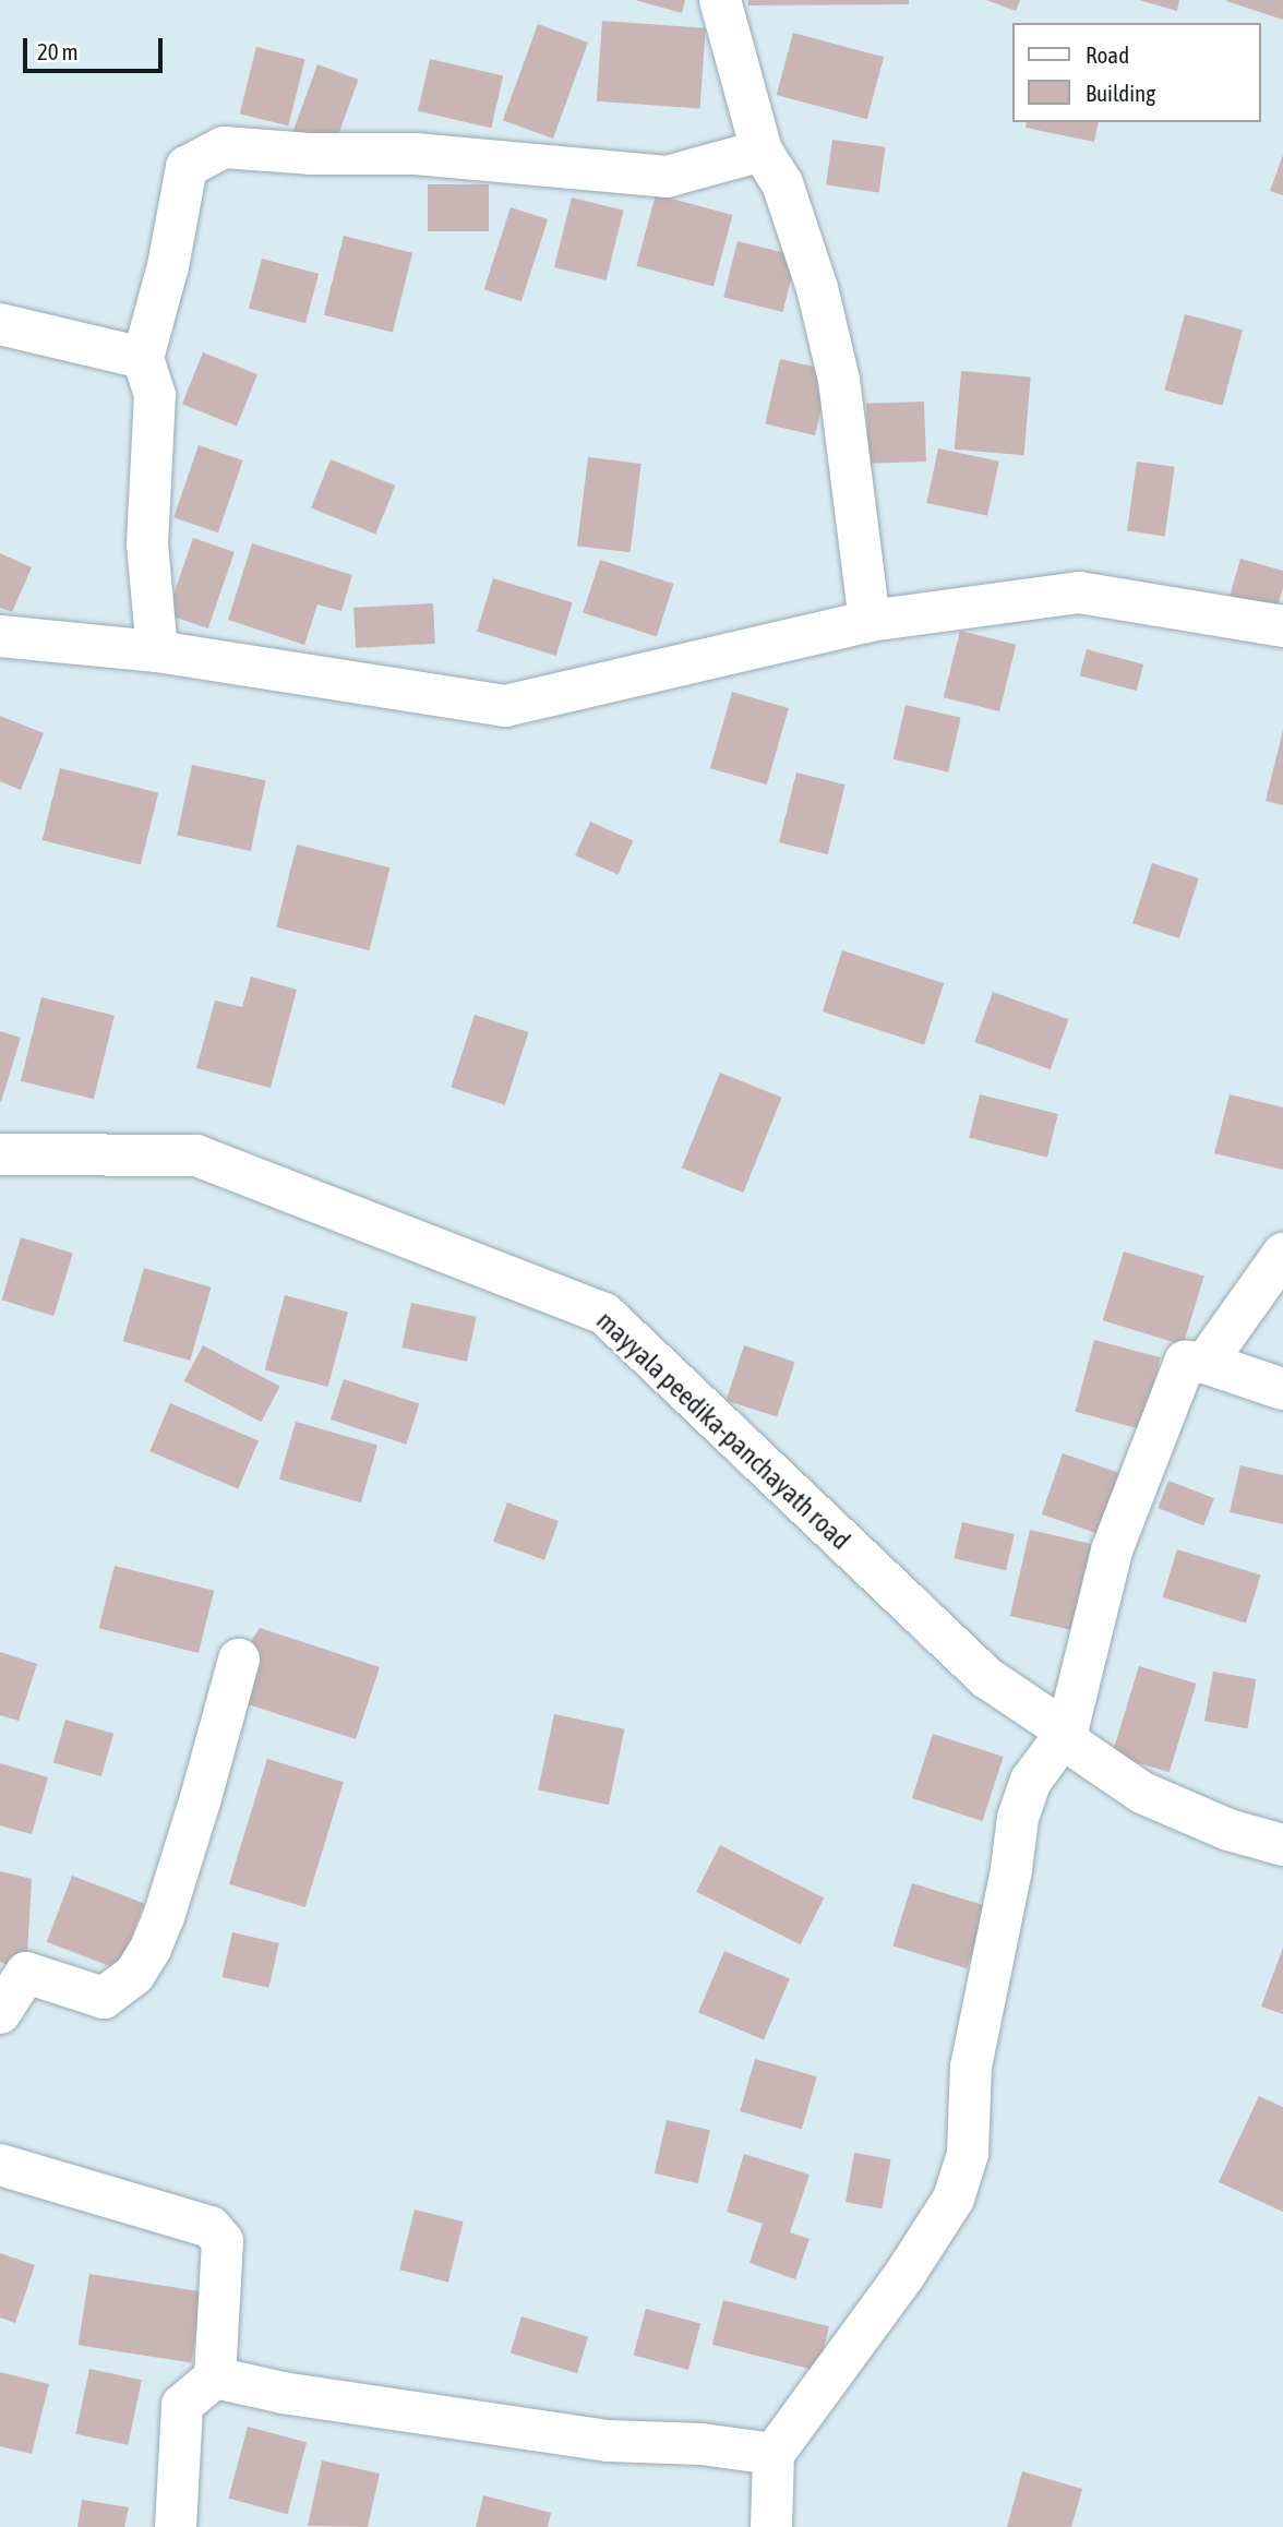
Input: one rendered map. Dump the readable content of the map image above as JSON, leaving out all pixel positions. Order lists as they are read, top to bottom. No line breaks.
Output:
{"streets":{"street":["mayyala peedika-panchayath road"]},"legend":["Road","Building"],"scale_bar":"20 m"}
